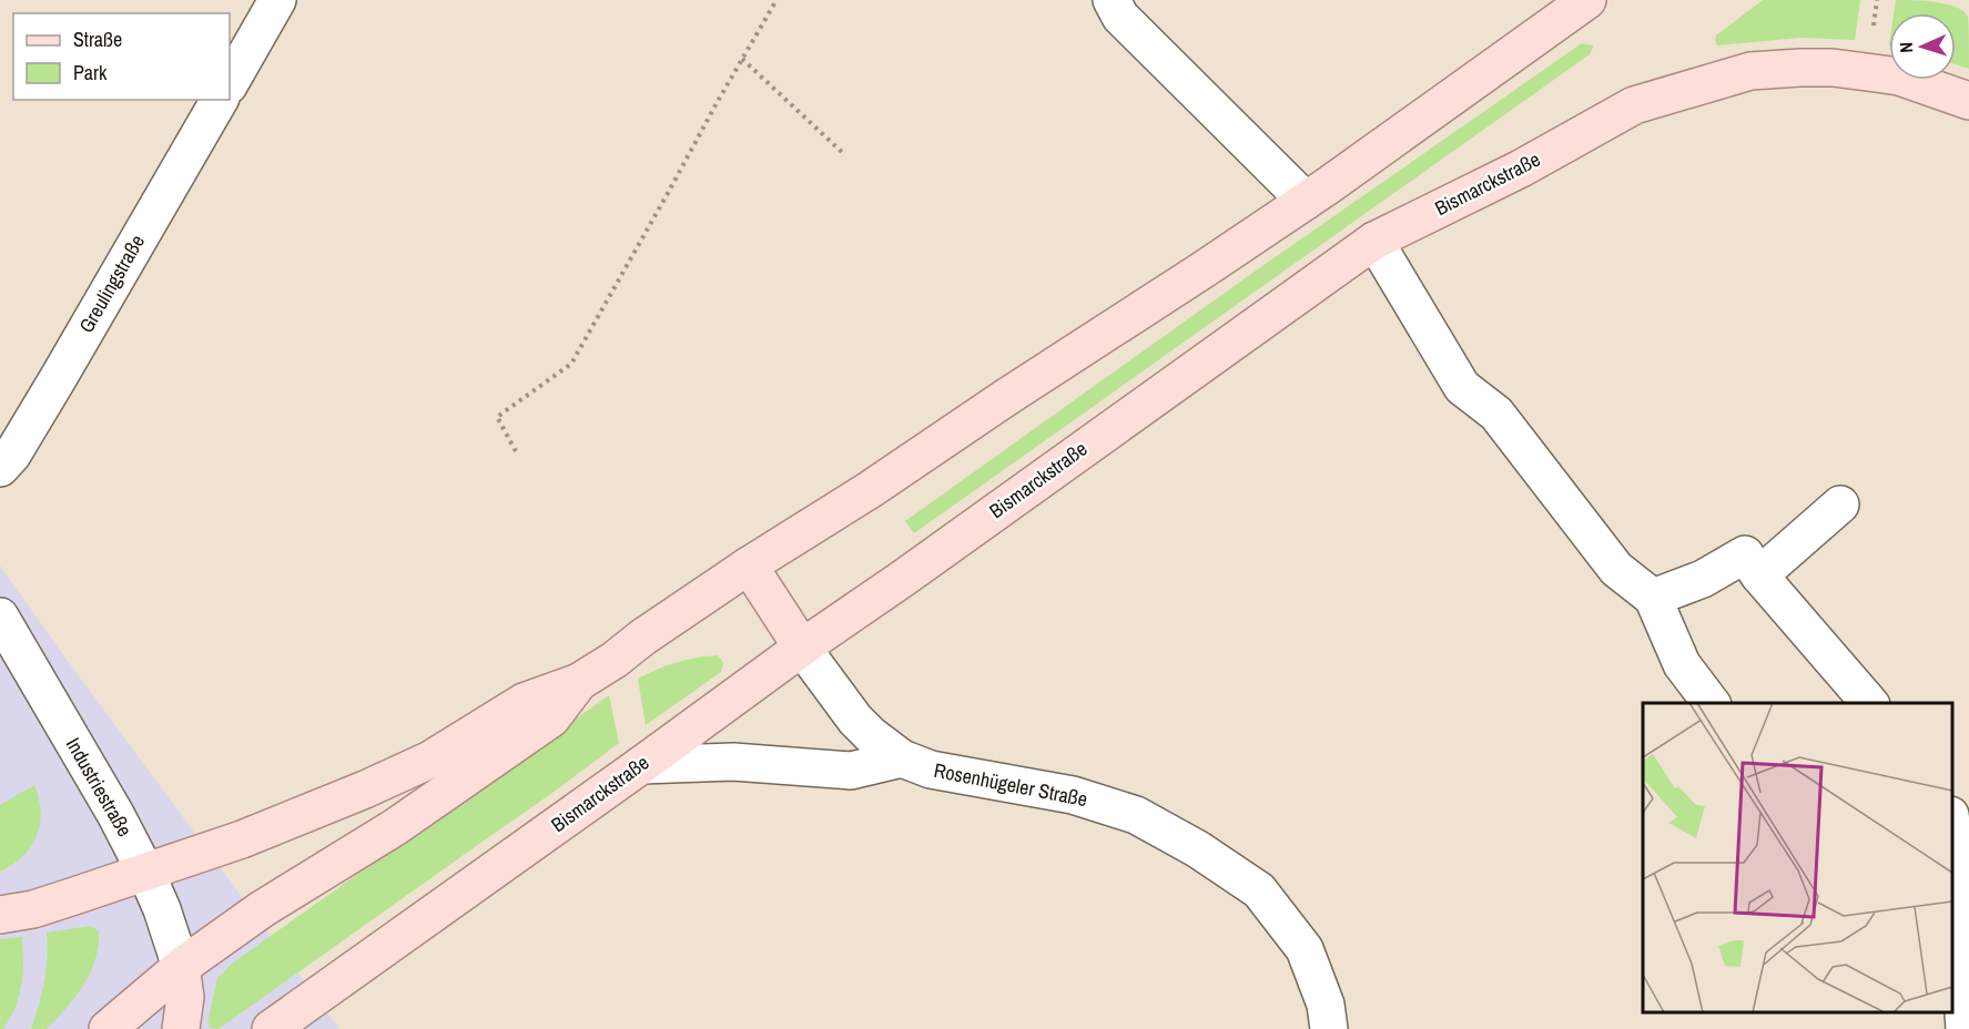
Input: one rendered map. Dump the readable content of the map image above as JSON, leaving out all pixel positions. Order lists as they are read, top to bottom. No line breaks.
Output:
{"streets":{"main road":["Bismarckstraße"],"street":["Greulingstraße","Rosenhügeler Straße","Industriestraße"]},"crossings":[["Bismarckstraße","Rosenhügeler Straße"]],"legend":["Straße","Park"],"north":"left"}
